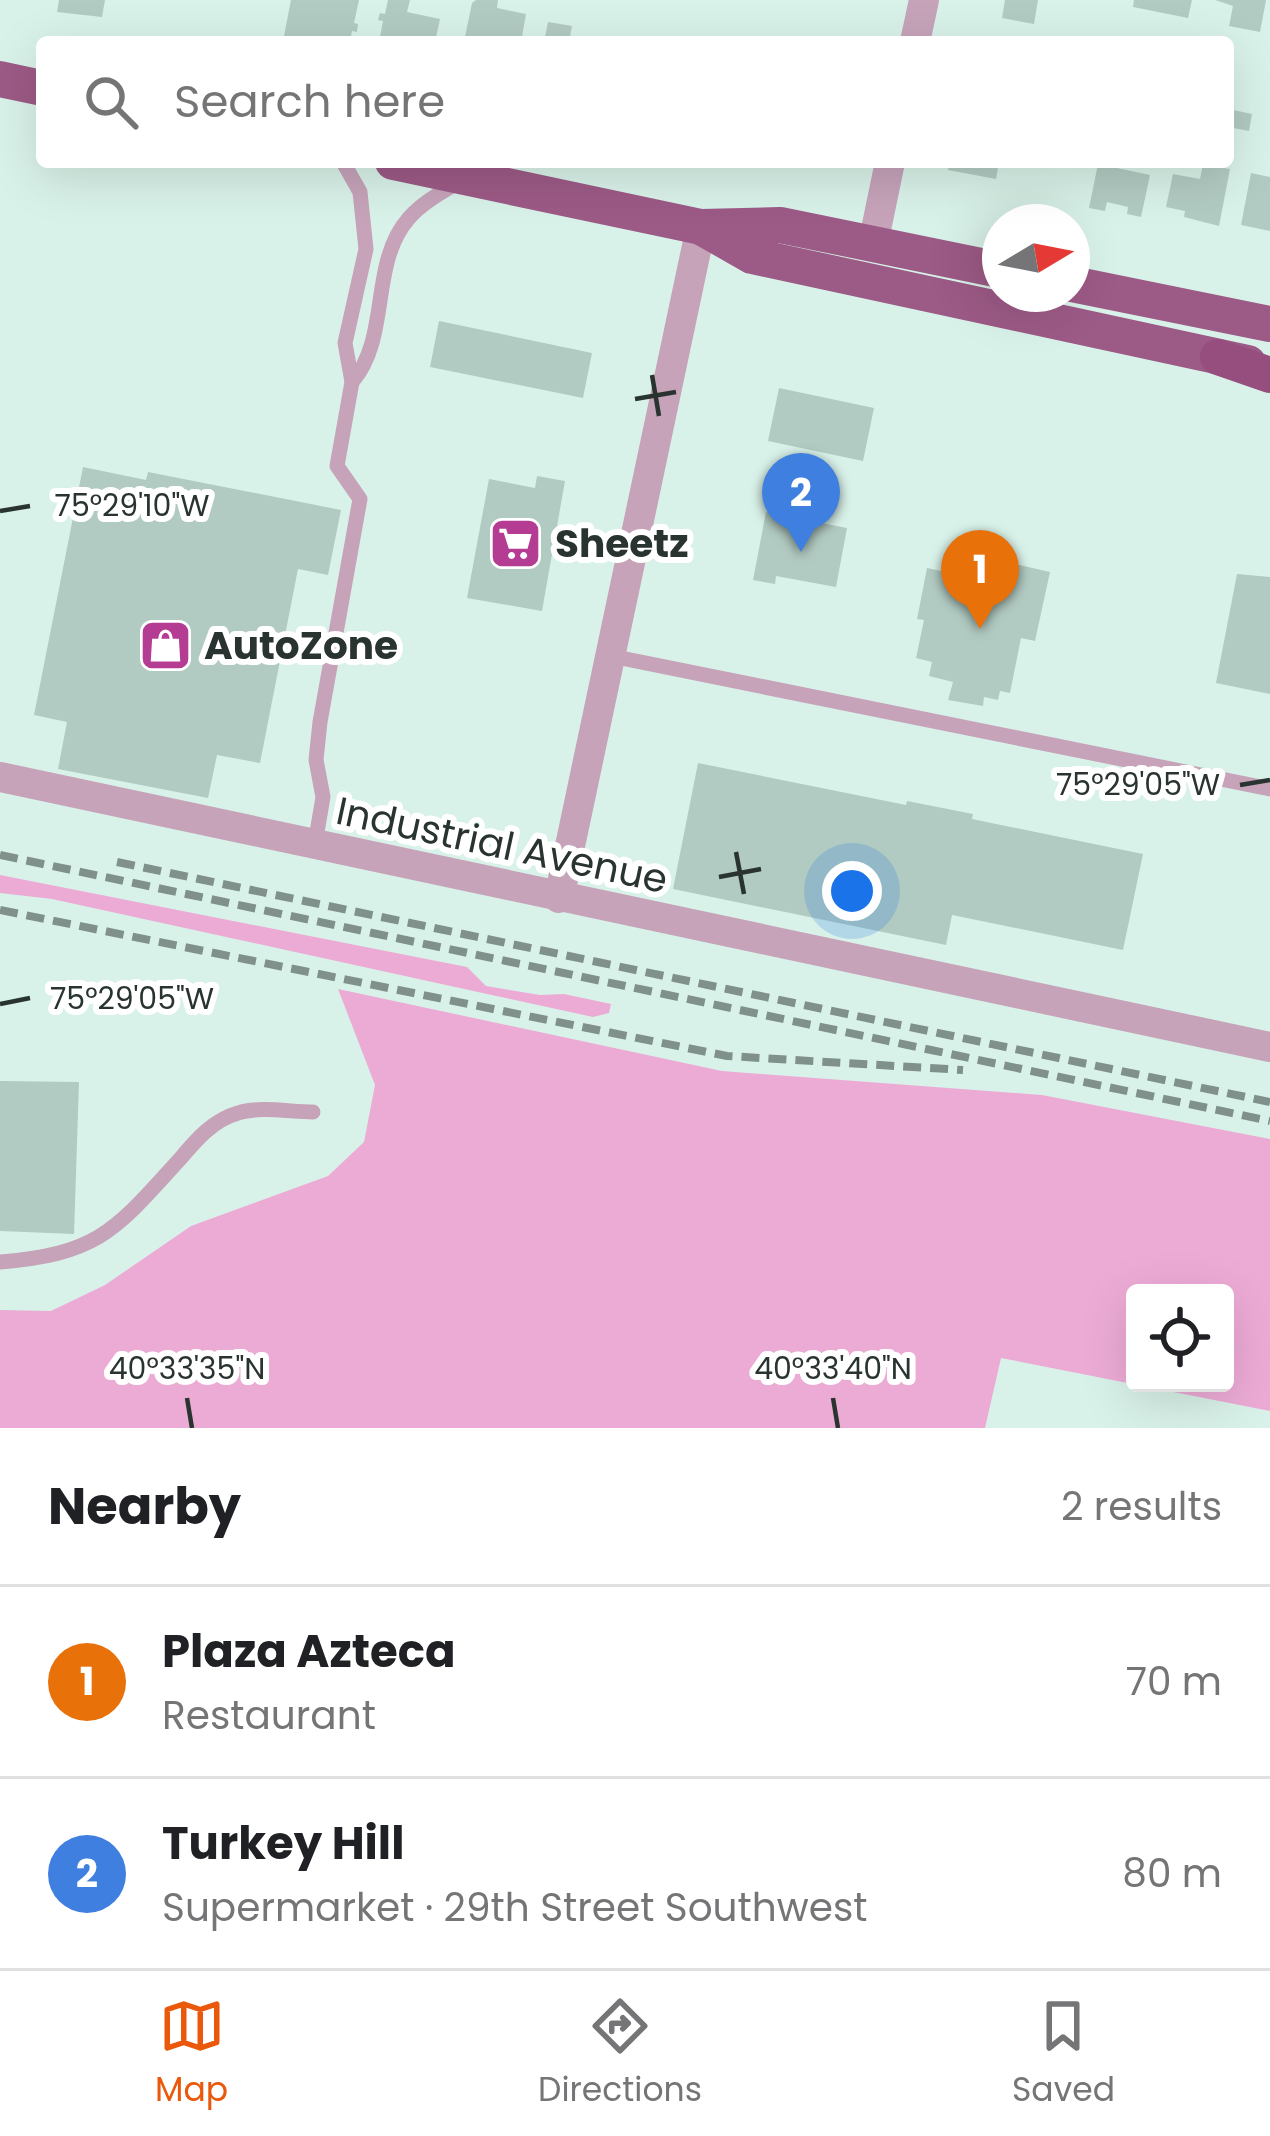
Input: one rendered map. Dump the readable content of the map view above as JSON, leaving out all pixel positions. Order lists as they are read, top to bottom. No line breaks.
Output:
{"streets":{"street":["Industrial Avenue"]},"places":{"supermarket":["Sheetz"],"shop":["AutoZone"]},"north":"right","page":{"search":"Search here","pins":["2","1"],"heading":["Nearby","2 results"],"list":[{"mark":"1","name":"Plaza Azteca","note":"Restaurant","value":"70 m"},{"mark":"2","name":"Turkey Hill","note":"Supermarket · 29th Street Southwest","value":"80 m"}],"nav":["Map","Directions","Saved"]},"coordinates":["75°29'10\"W","75°29'05\"W","40°33'35\"N","40°33'40\"N"]}
